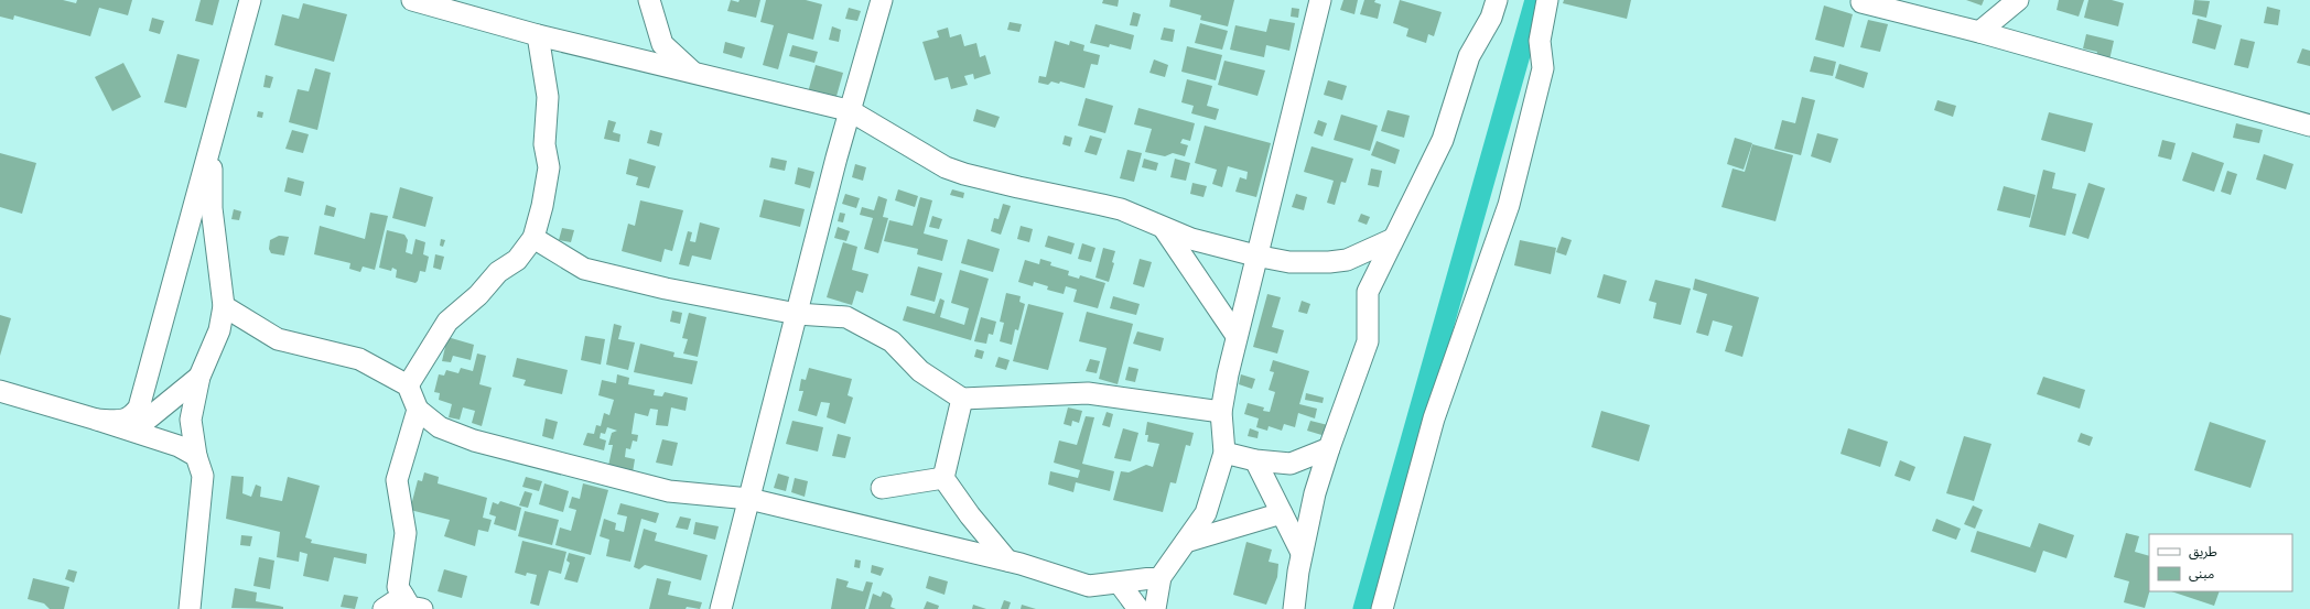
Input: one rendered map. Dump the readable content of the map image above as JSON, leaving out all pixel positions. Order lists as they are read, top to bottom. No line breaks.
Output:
{"legend":["طريق","مبنى"]}
